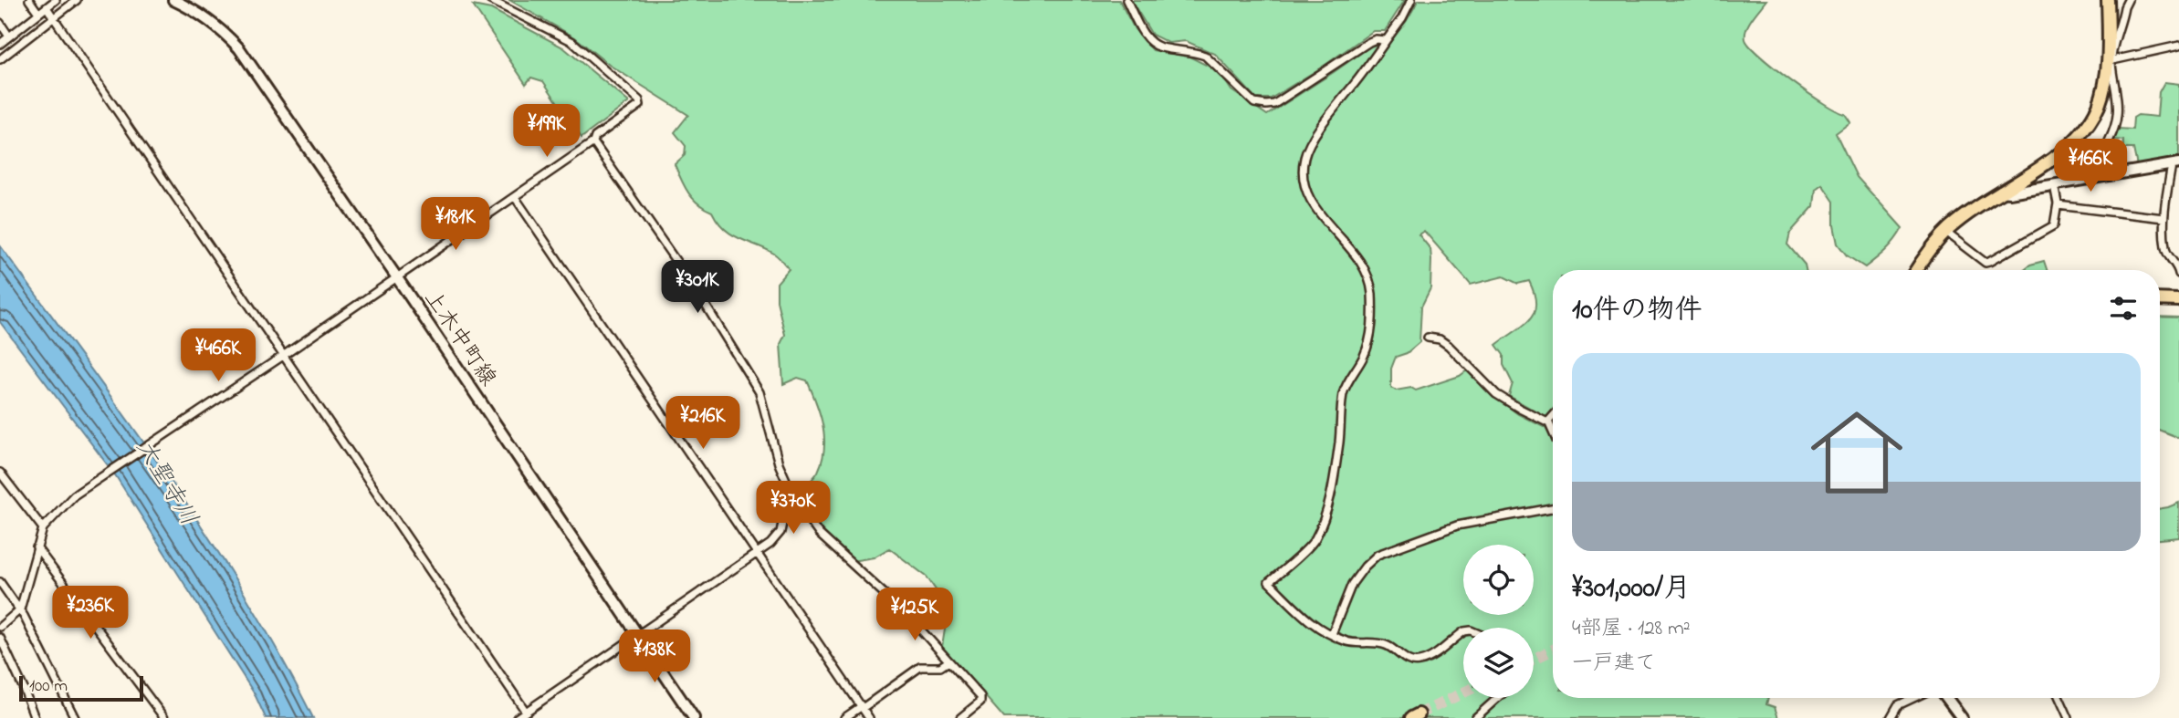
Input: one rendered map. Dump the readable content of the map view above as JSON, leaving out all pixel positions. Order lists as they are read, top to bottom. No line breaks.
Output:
{"streets":{"main road":["上木中町線"]},"water":["大聖寺川"],"scale_bar":"100 m","page":{"price":["¥199K","¥166K","¥181K","¥301K","¥466K","¥216K","¥370K","¥236K","¥125K","¥138K"],"heading":"10件の物件","list":[{"name":"¥301,000/月","note":"4部屋 · 128 m² · 一戸建て"}],"scale":"100 m"}}
